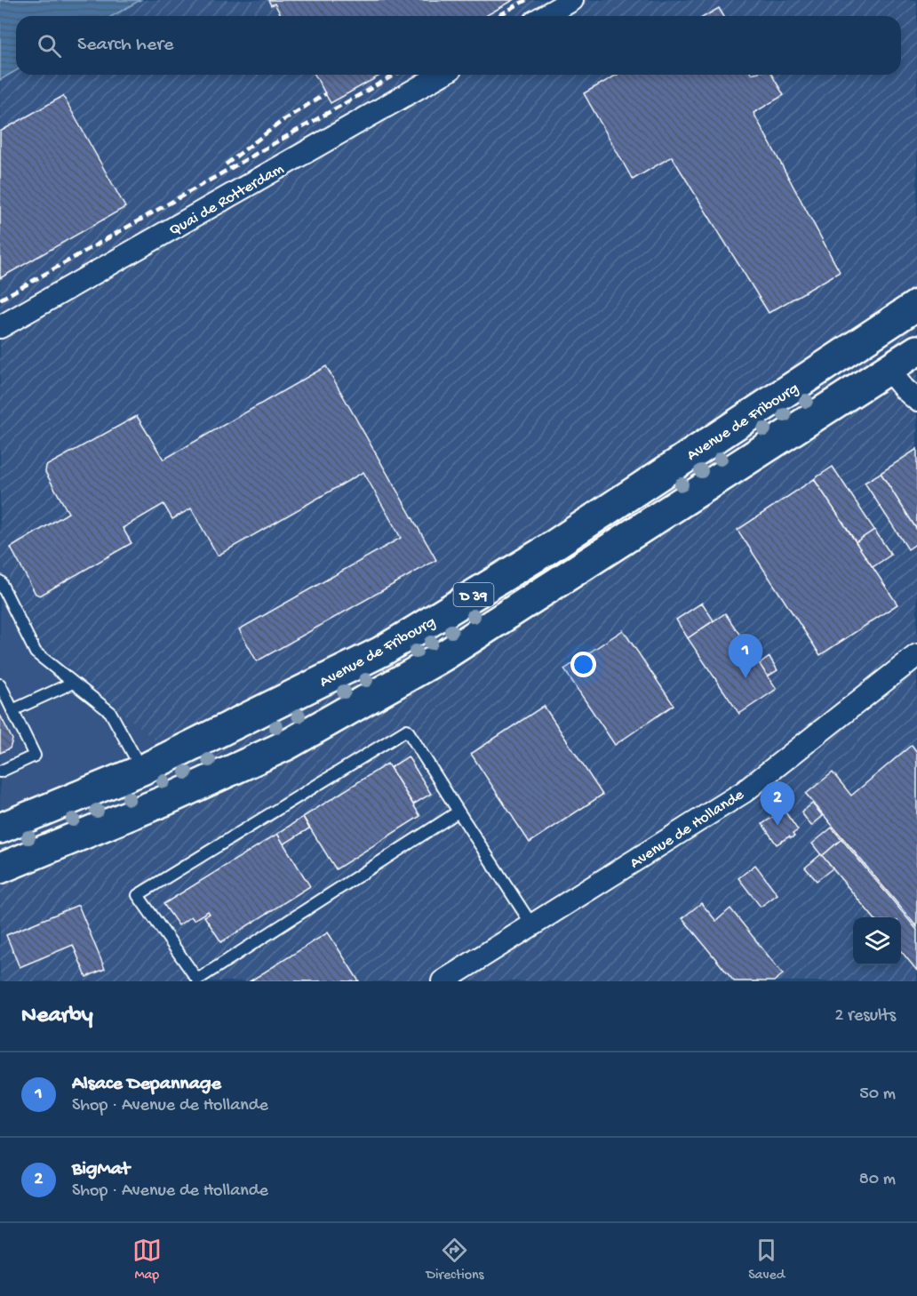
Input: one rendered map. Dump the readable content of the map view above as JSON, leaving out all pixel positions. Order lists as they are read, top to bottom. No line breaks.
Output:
{"streets":{"main road":["Avenue de Fribourg","D 39"],"street":["Quai de Rotterdam","Avenue de Hollande"]},"page":{"search":"Search here","pins":["1","2"],"heading":["Nearby","2 results"],"list":[{"mark":"1","name":"Alsace Depannage","note":"Shop · Avenue de Hollande","value":"50 m"},{"mark":"2","name":"BigMat","note":"Shop · Avenue de Hollande","value":"80 m"}],"nav":["Map","Directions","Saved"]}}
